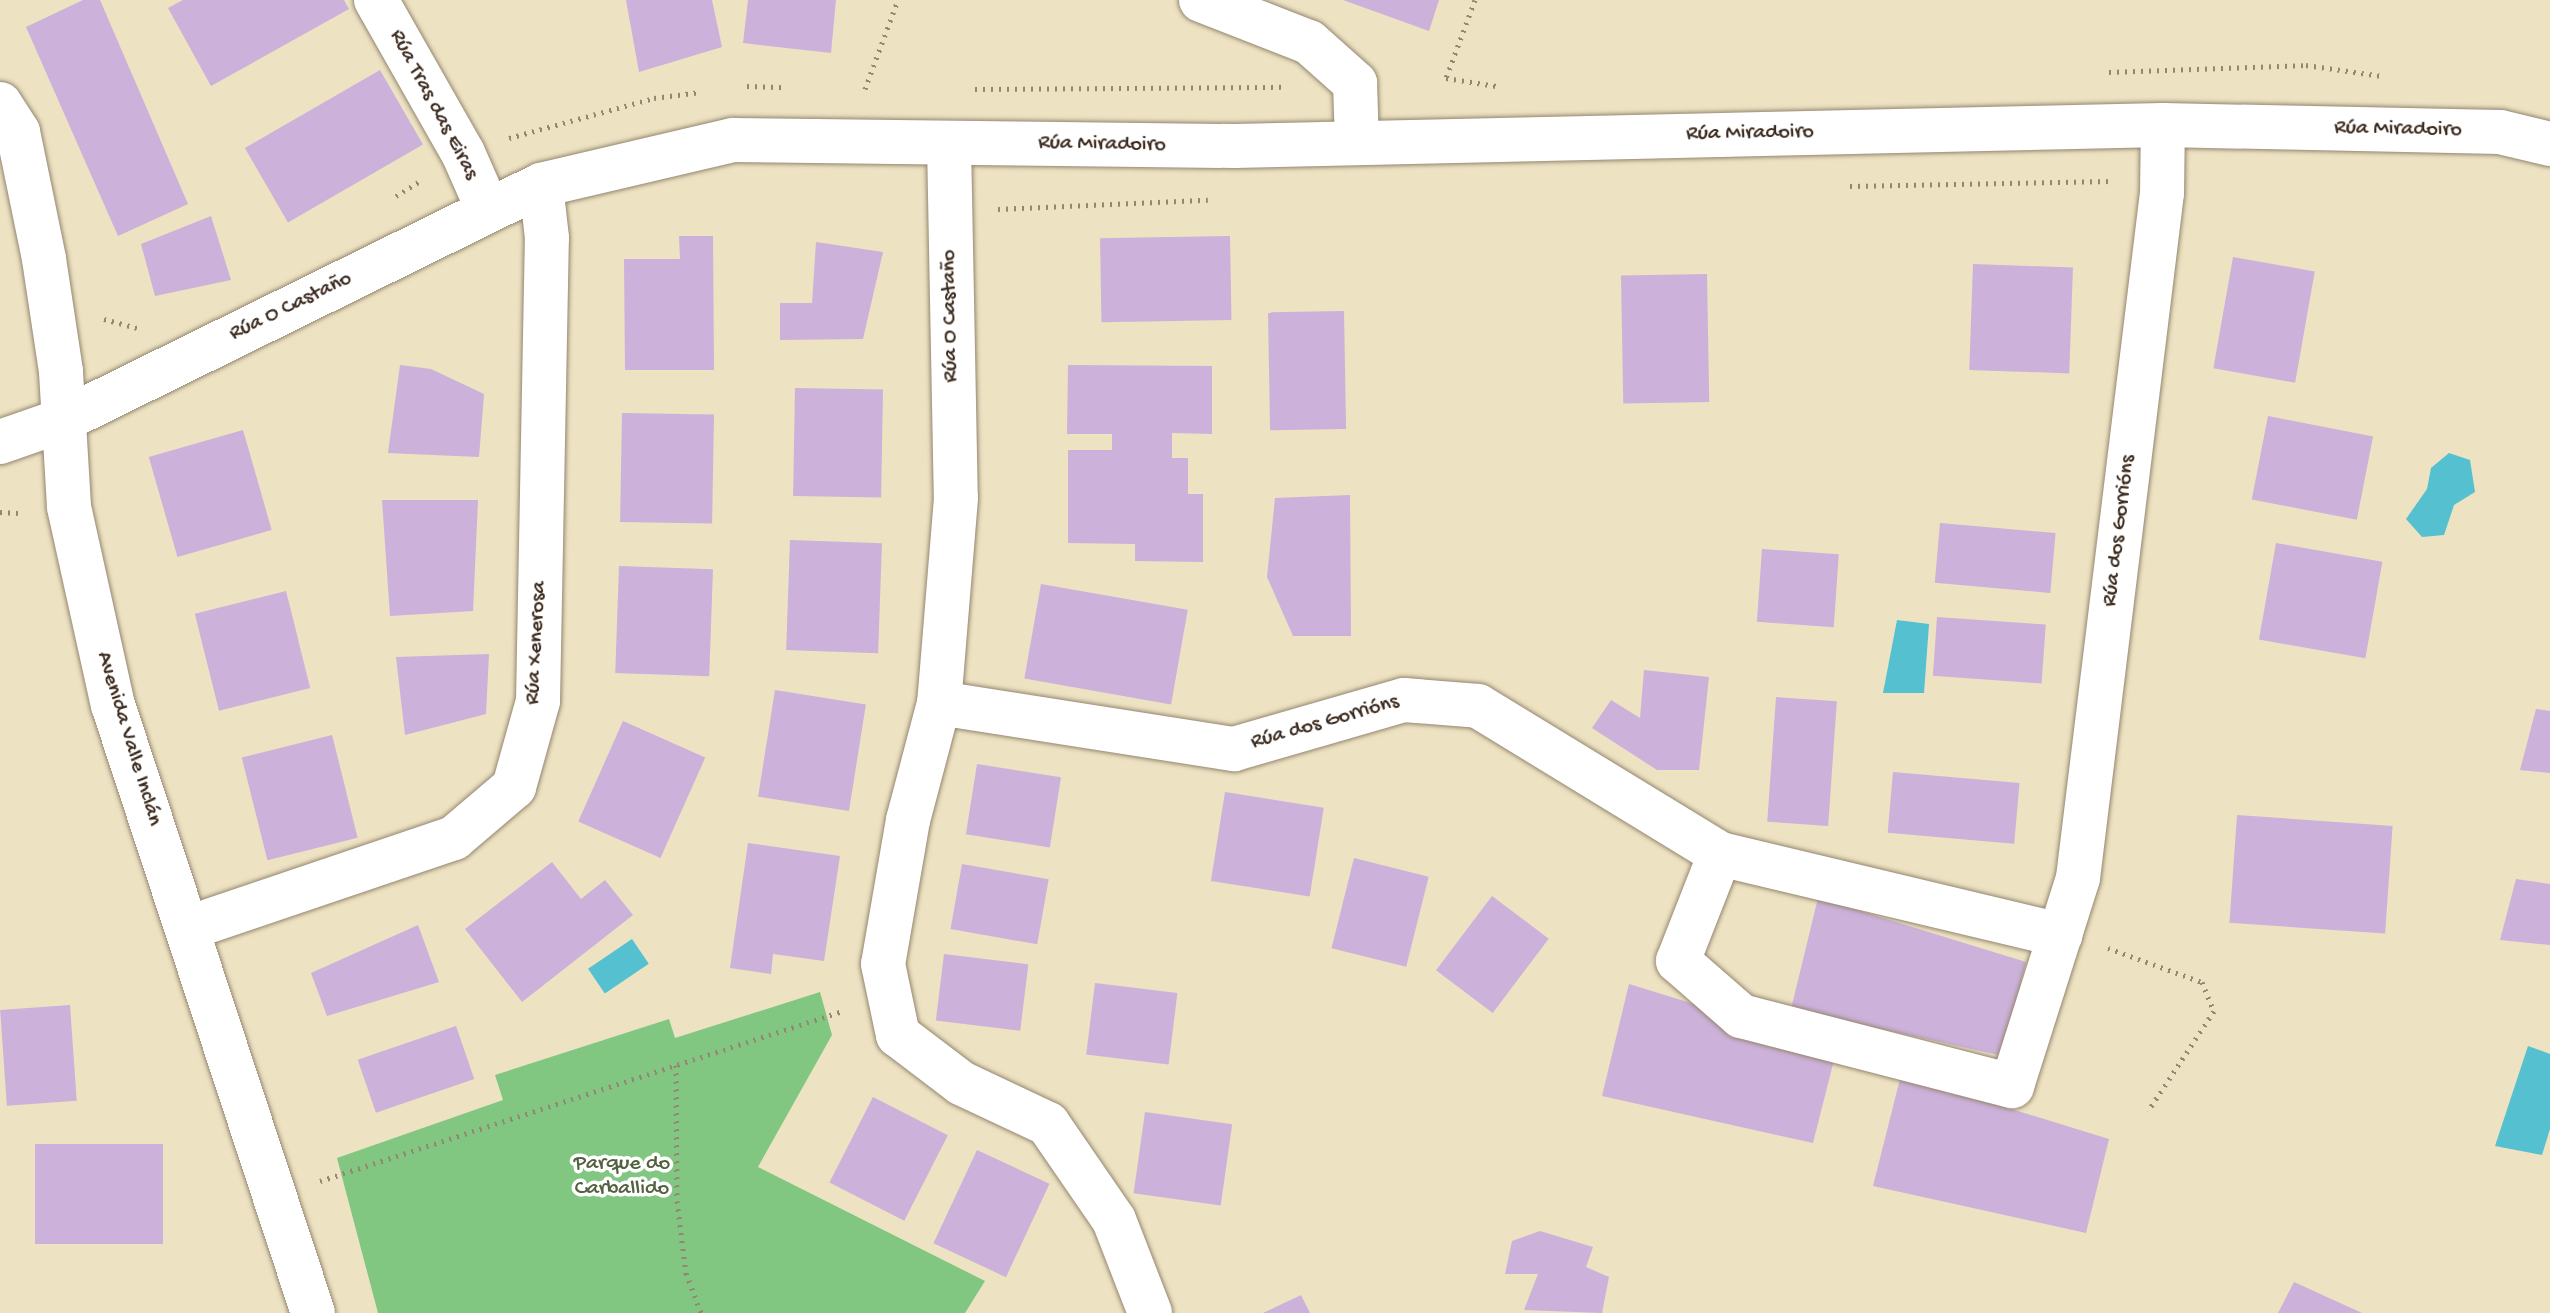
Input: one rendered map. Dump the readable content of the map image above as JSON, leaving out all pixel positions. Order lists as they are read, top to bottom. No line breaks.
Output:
{"streets":{"street":["Rúa Tras das Eiras","Rúa Miradoiro","Rúa O Castaño","Rúa dos Gorrións","Rúa Xenerosa","Avenida Valle Inclán"]},"crossings":[["Rúa Tras das Eiras","Rúa O Castaño"],["Rúa Miradoiro","Rúa O Castaño"],["Rúa Miradoiro","Rúa dos Gorrións"],["Rúa O Castaño","Rúa dos Gorrións"],["Rúa O Castaño","Rúa Xenerosa"],["Rúa O Castaño","Avenida Valle Inclán"],["Rúa Xenerosa","Avenida Valle Inclán"]],"parks":["Parque do Carballido"]}
